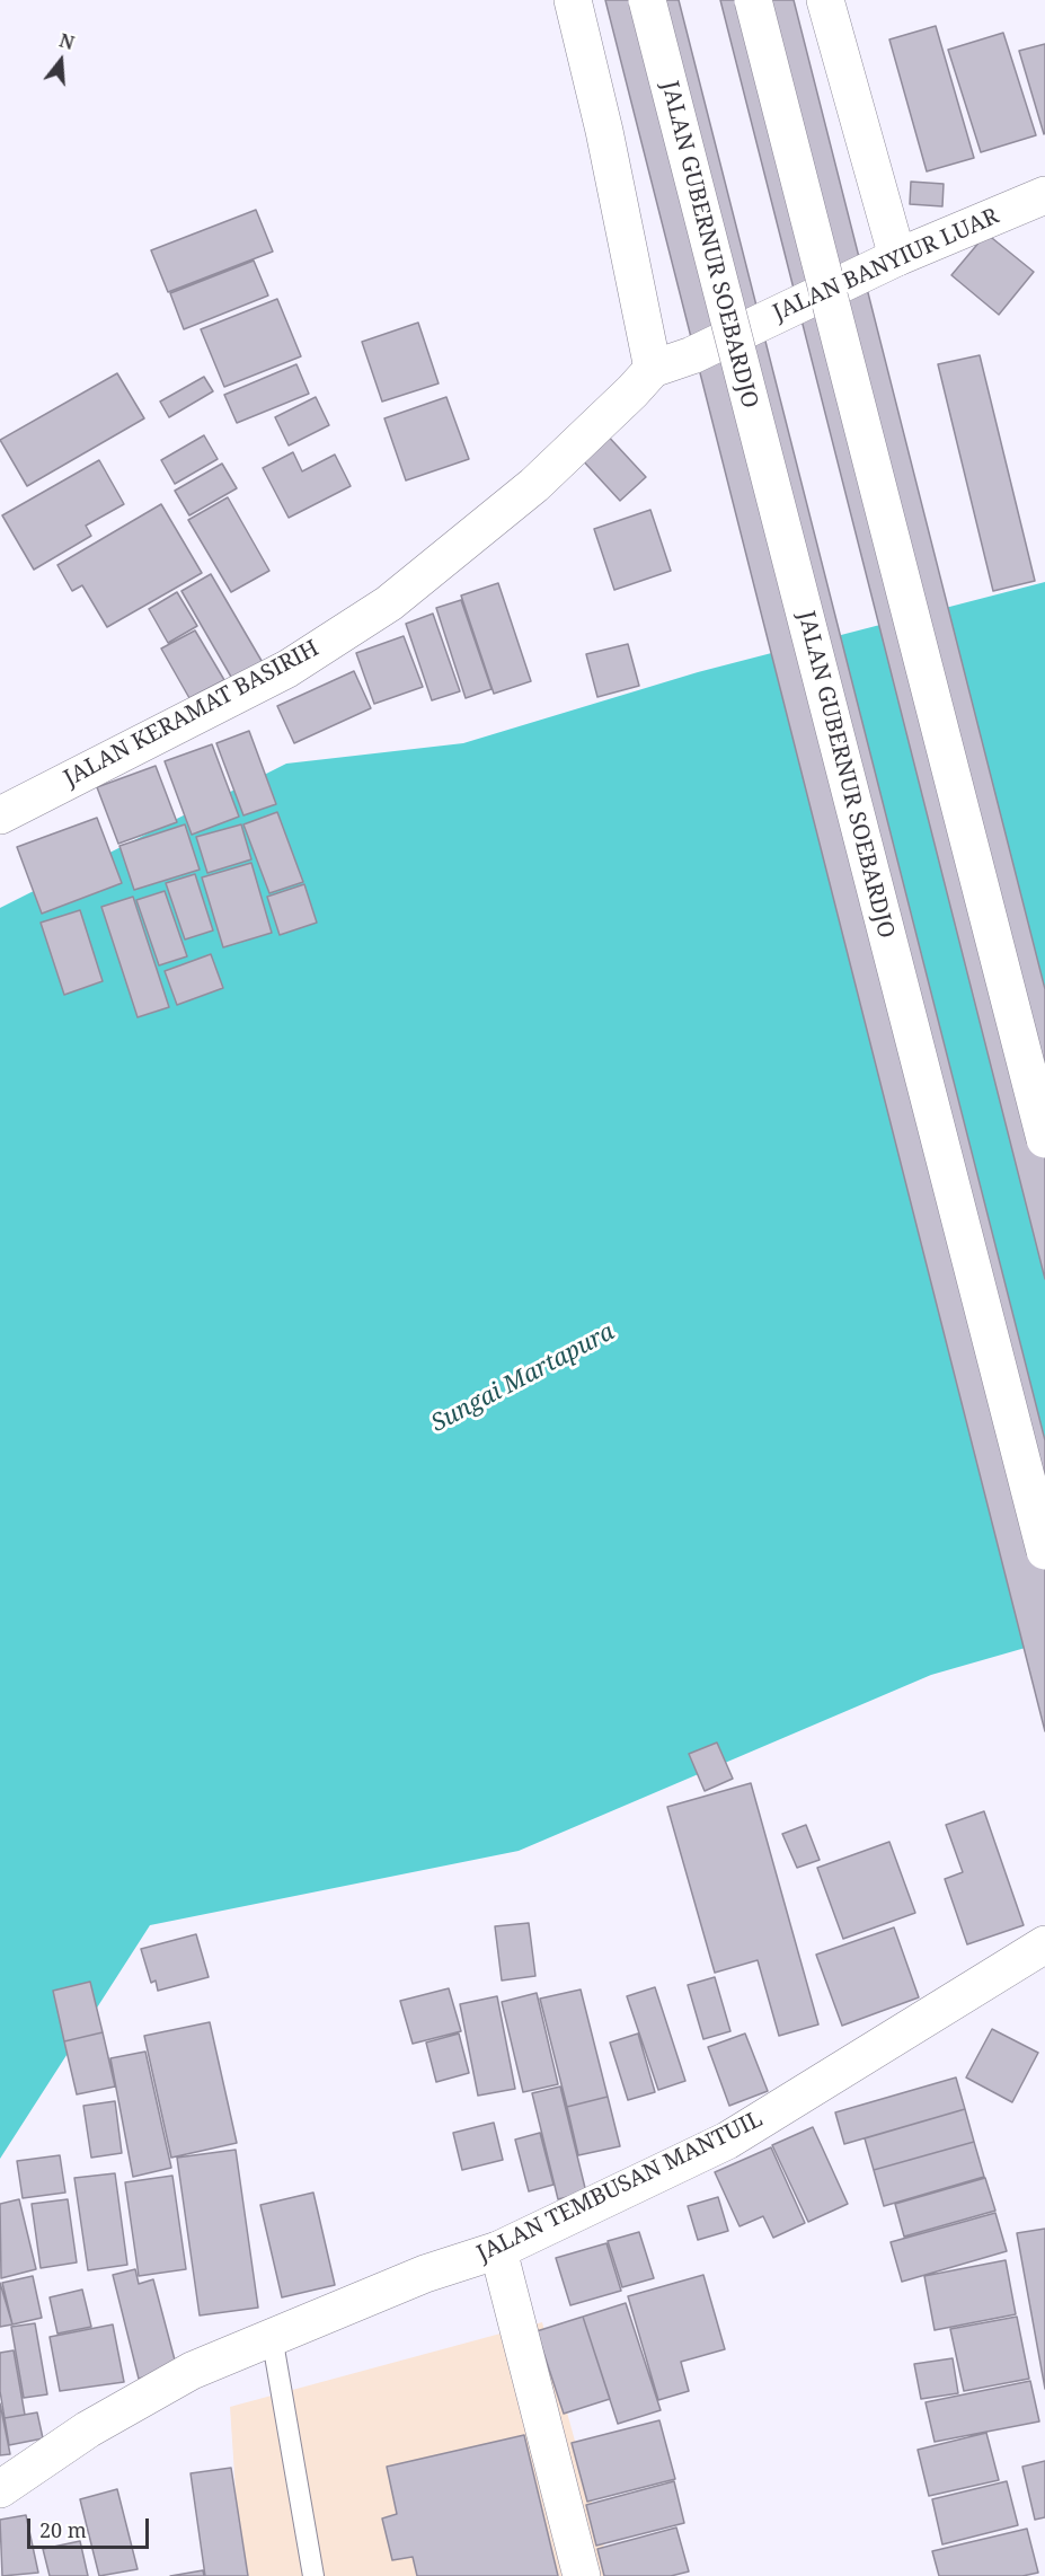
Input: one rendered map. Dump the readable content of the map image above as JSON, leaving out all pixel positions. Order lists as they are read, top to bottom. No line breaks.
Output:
{"streets":{"main road":["JALAN GUBERNUR SOEBARDJO","JALAN BANYIUR LUAR","JALAN KERAMAT BASIRIH","JALAN TEMBUSAN MANTUIL"]},"crossings":[["JALAN BANYIUR LUAR","JALAN KERAMAT BASIRIH"]],"water":["Sungai Martapura"],"scale_bar":"20 m","north":"top"}
